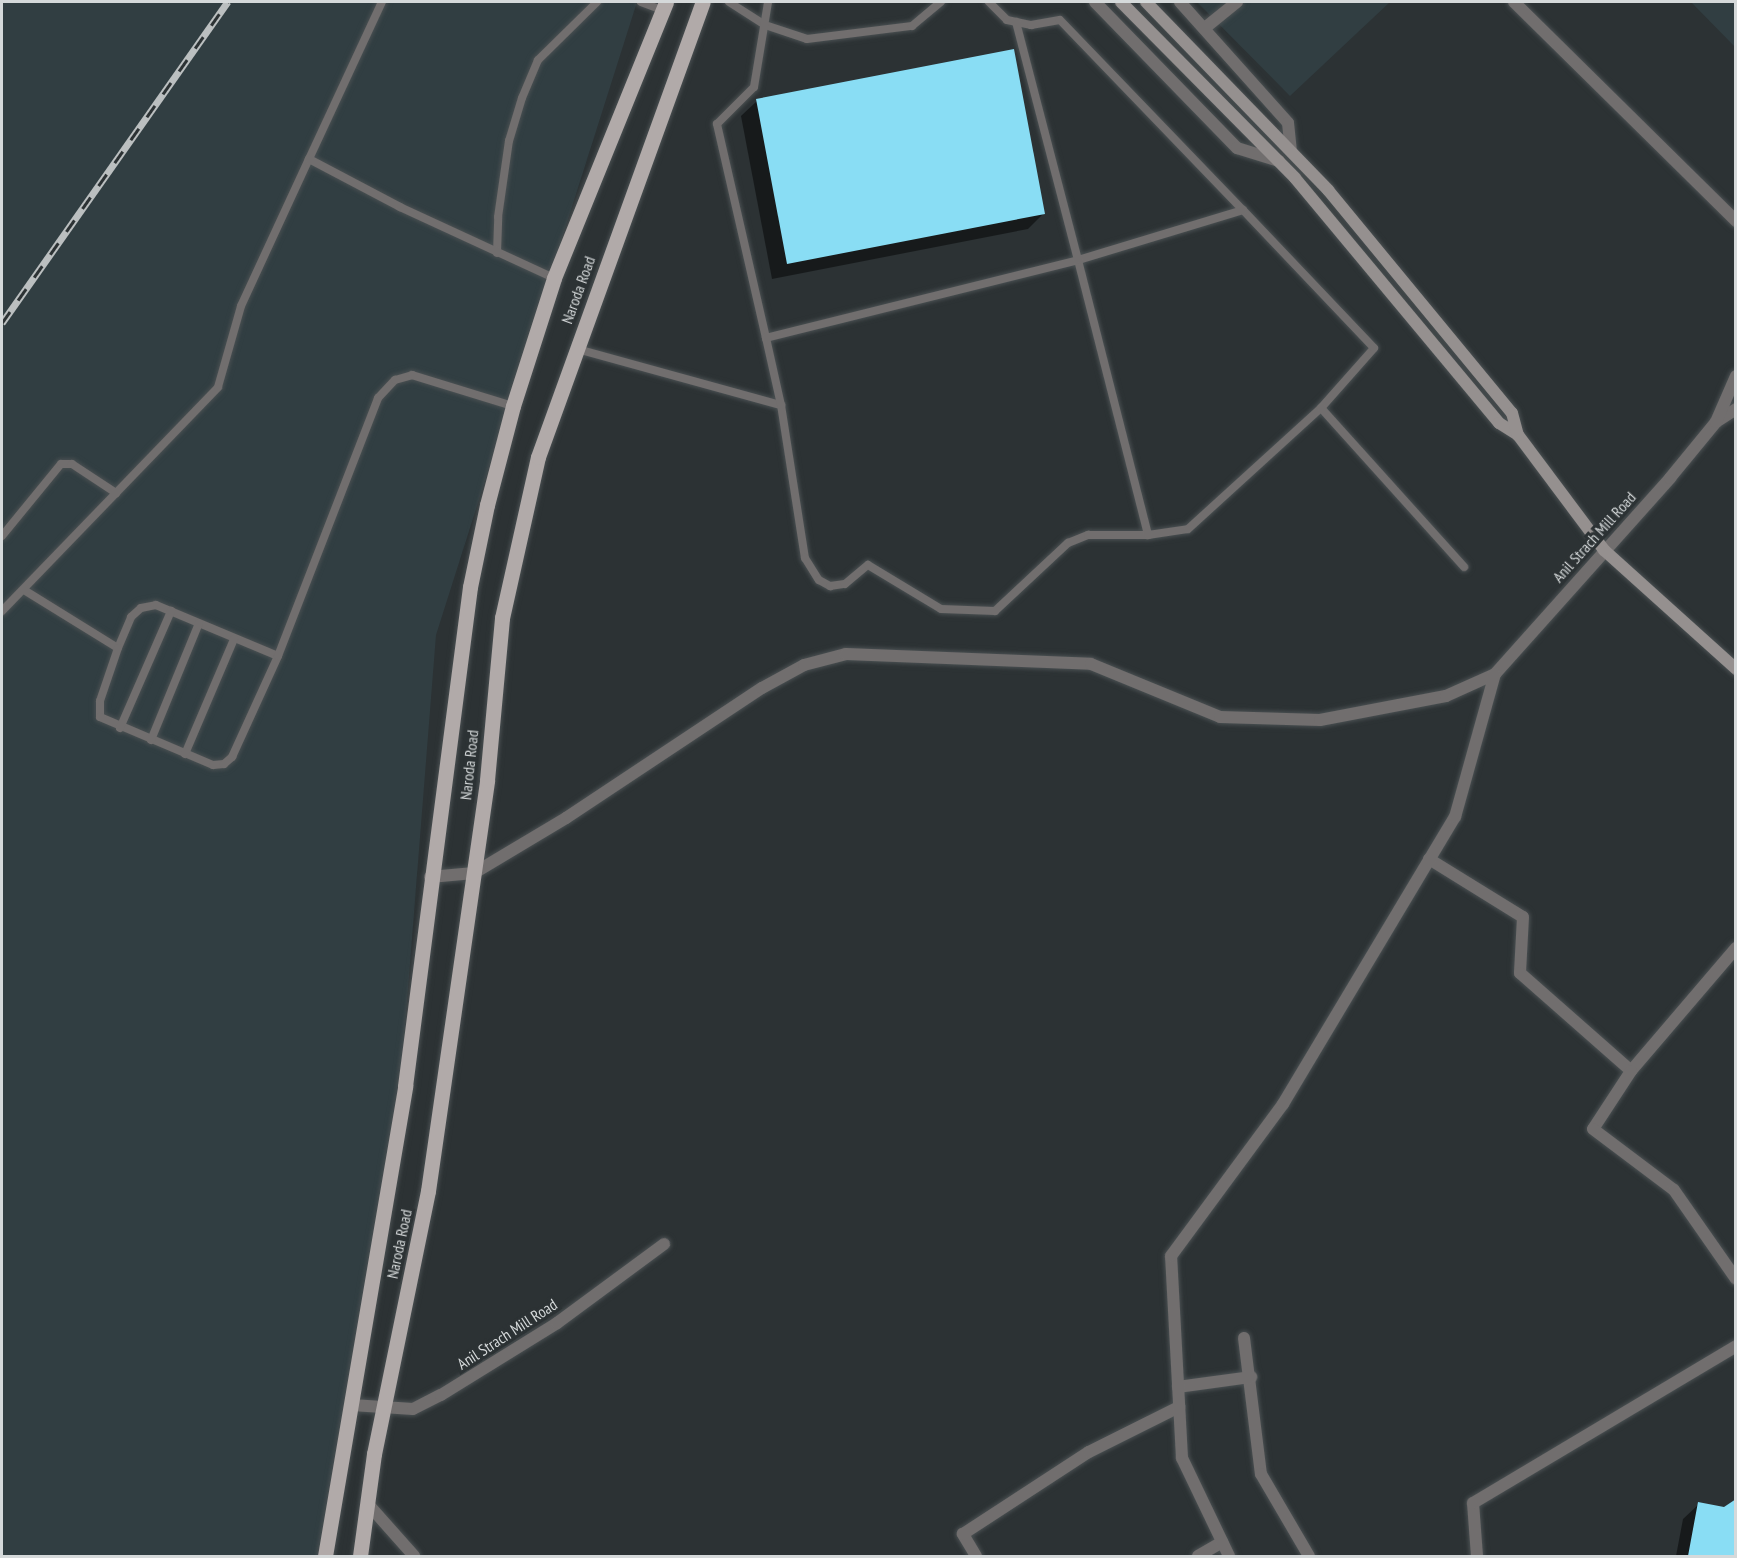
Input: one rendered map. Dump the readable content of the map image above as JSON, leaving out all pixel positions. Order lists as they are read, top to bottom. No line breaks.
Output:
{"streets":{"main road":["Naroda Road"],"street":["Anil Strach Mill Road"]},"crossings":[["Naroda Road","Anil Strach Mill Road"]]}
